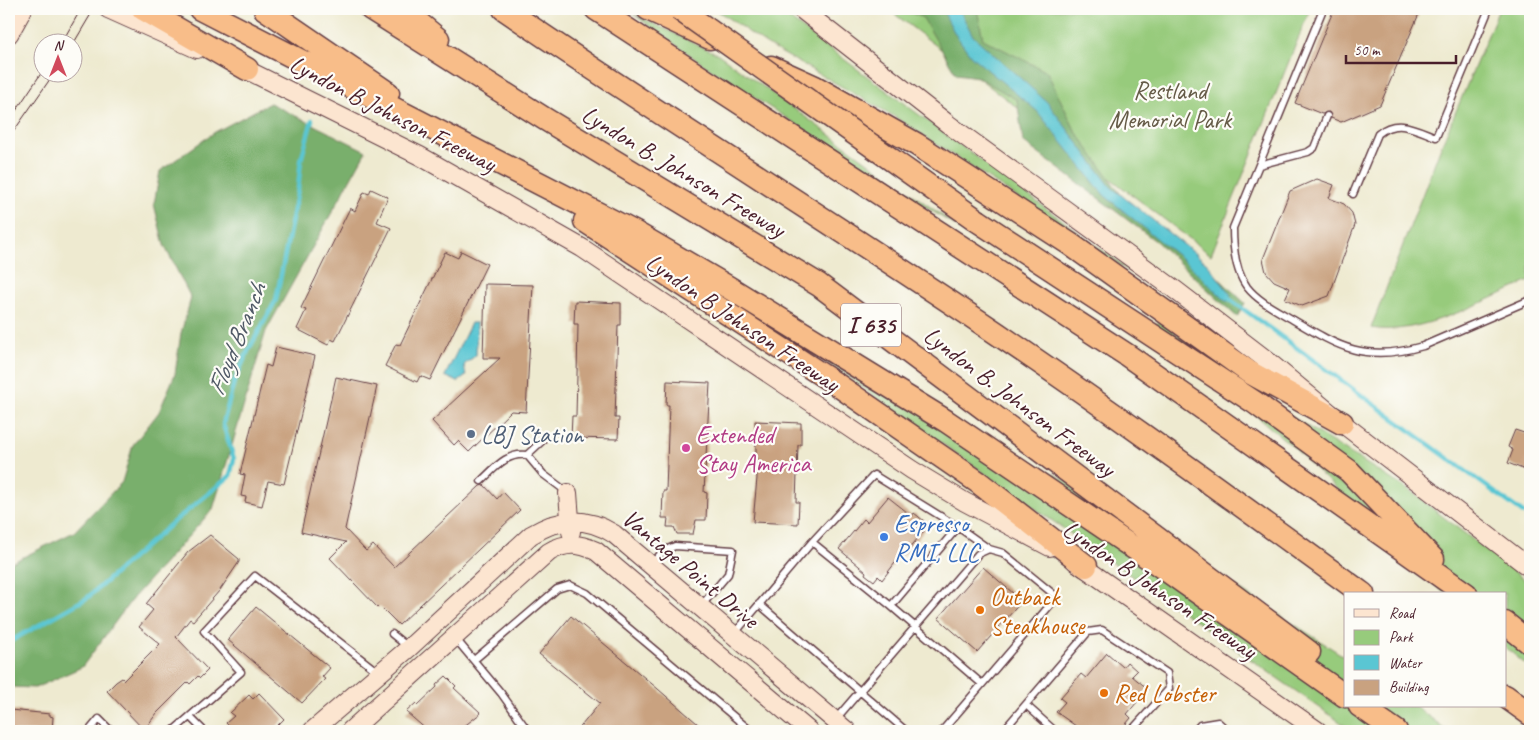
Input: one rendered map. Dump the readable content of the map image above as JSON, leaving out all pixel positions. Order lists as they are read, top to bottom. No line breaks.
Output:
{"streets":{"highway":["Lyndon B. Johnson Freeway","I 635"],"main road":["Lyndon B Johnson Freeway","Vantage Point Drive"]},"water":["Floyd Branch"],"parks":["Restland Memorial Park"],"places":["LBJ Station","Extended Stay America","Espresso RMI, LLC","Outback Steakhouse","Red Lobster"],"legend":["Road","Park","Water","Building"],"scale_bar":"50 m","north":"top"}
